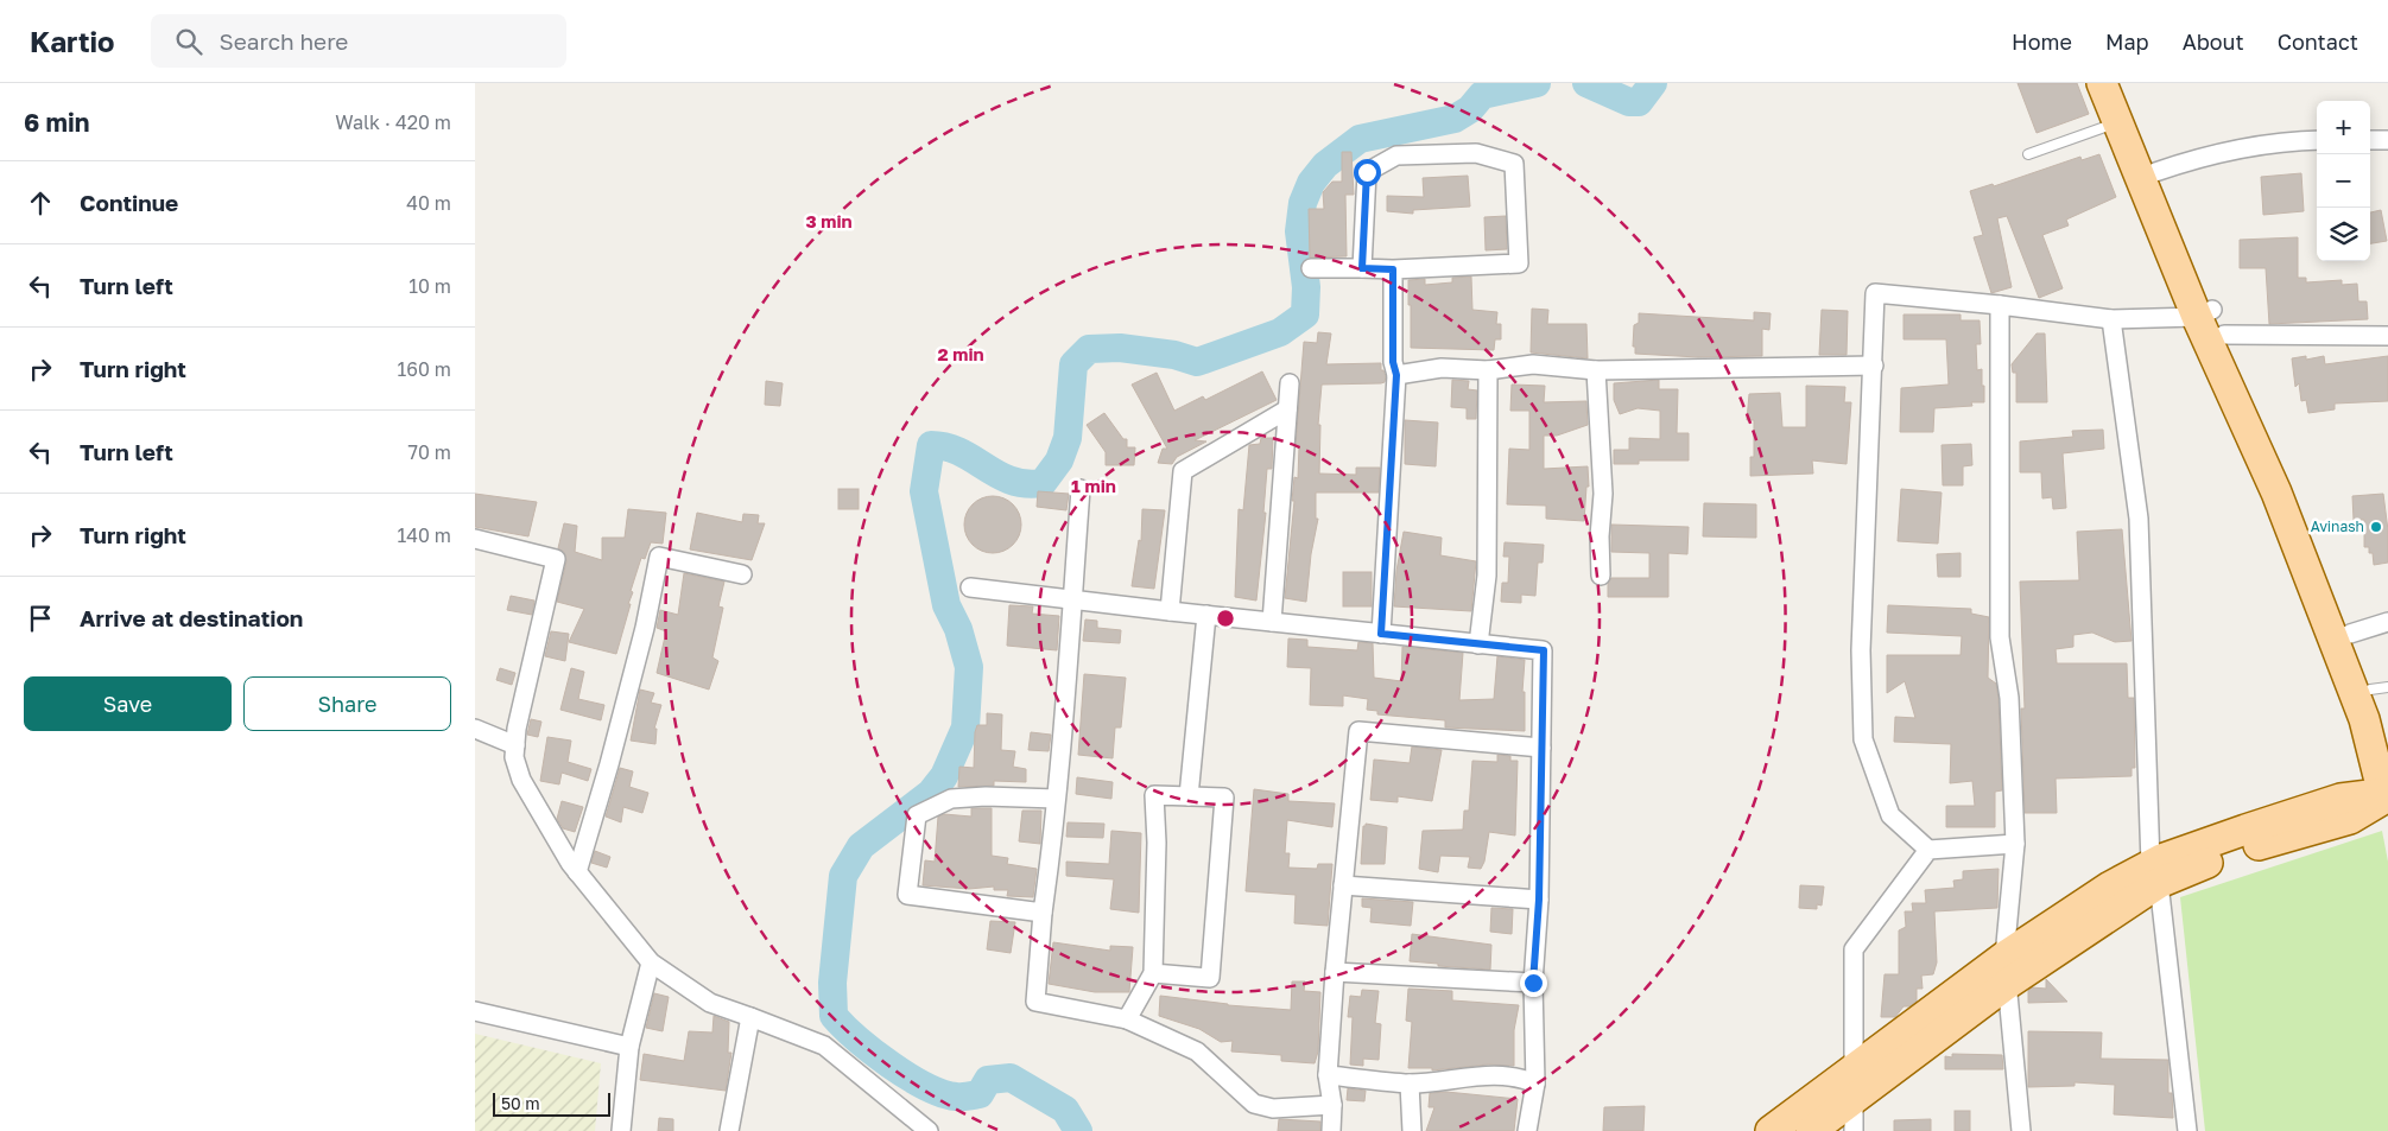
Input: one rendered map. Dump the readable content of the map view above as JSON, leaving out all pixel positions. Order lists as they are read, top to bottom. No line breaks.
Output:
{"places":["Avinash"],"scale_bar":"50 m","page":{"header":"Kartio","search":"Search here","nav":["Home","Map","About","Contact"],"heading":["6 min","Walk · 420 m"],"map_buttons":["+","−"],"list":[["Continue","40 m"],["Turn left","10 m"],["Turn right","160 m"],["Turn left","70 m"],["Turn right","140 m"],"Arrive at destination"],"buttons":["Save","Share"],"scale":"50 m"},"rings":["3 min","2 min","1 min"]}
